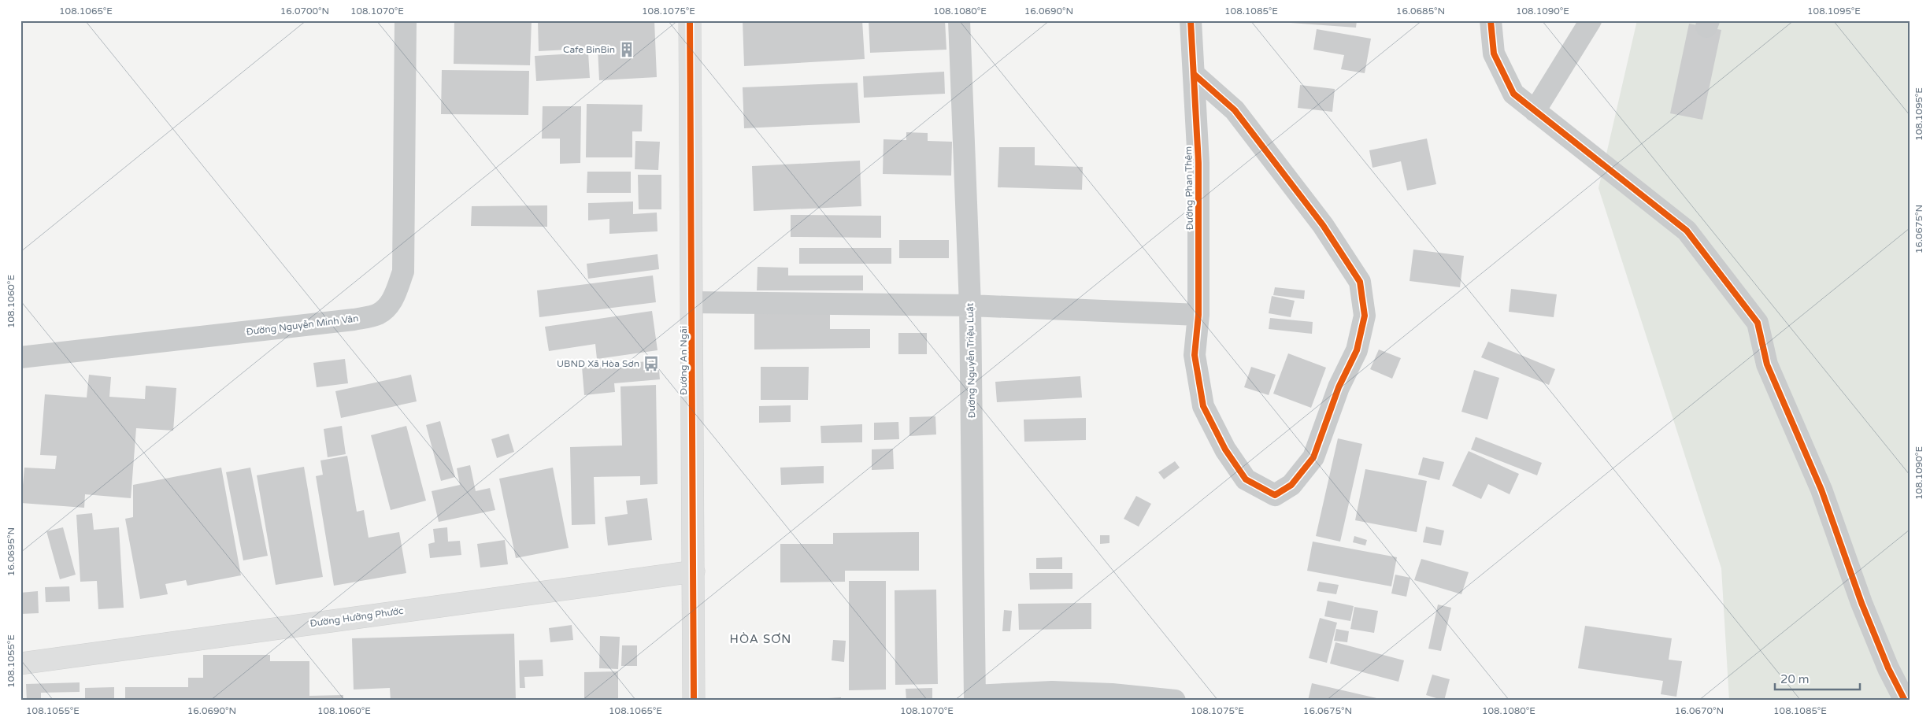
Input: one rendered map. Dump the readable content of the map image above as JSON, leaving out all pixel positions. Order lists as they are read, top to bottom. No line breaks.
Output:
{"streets":{"main road":["Đường An Ngãi","Đường Hưởng Phước"],"street":["Đường Phan Thêm","Đường Nguyễn Minh Vân","Đường Nguyễn Triệu Luật"]},"crossings":[["Đường An Ngãi","Đường Hưởng Phước"]],"districts":["HÒA SƠN"],"places":{"building":["Cafe BinBin"],"bus stop":["UBND Xã Hòa Sơn"]},"scale_bar":"20 m","coordinates":["108.1065°E","16.0700°N","108.1070°E","108.1075°E","108.1080°E","16.0690°N","108.1085°E","16.0685°N","108.1090°E","108.1095°E","16.0675°N","108.1060°E","16.0695°N","108.1055°E","16.0670°N"]}
